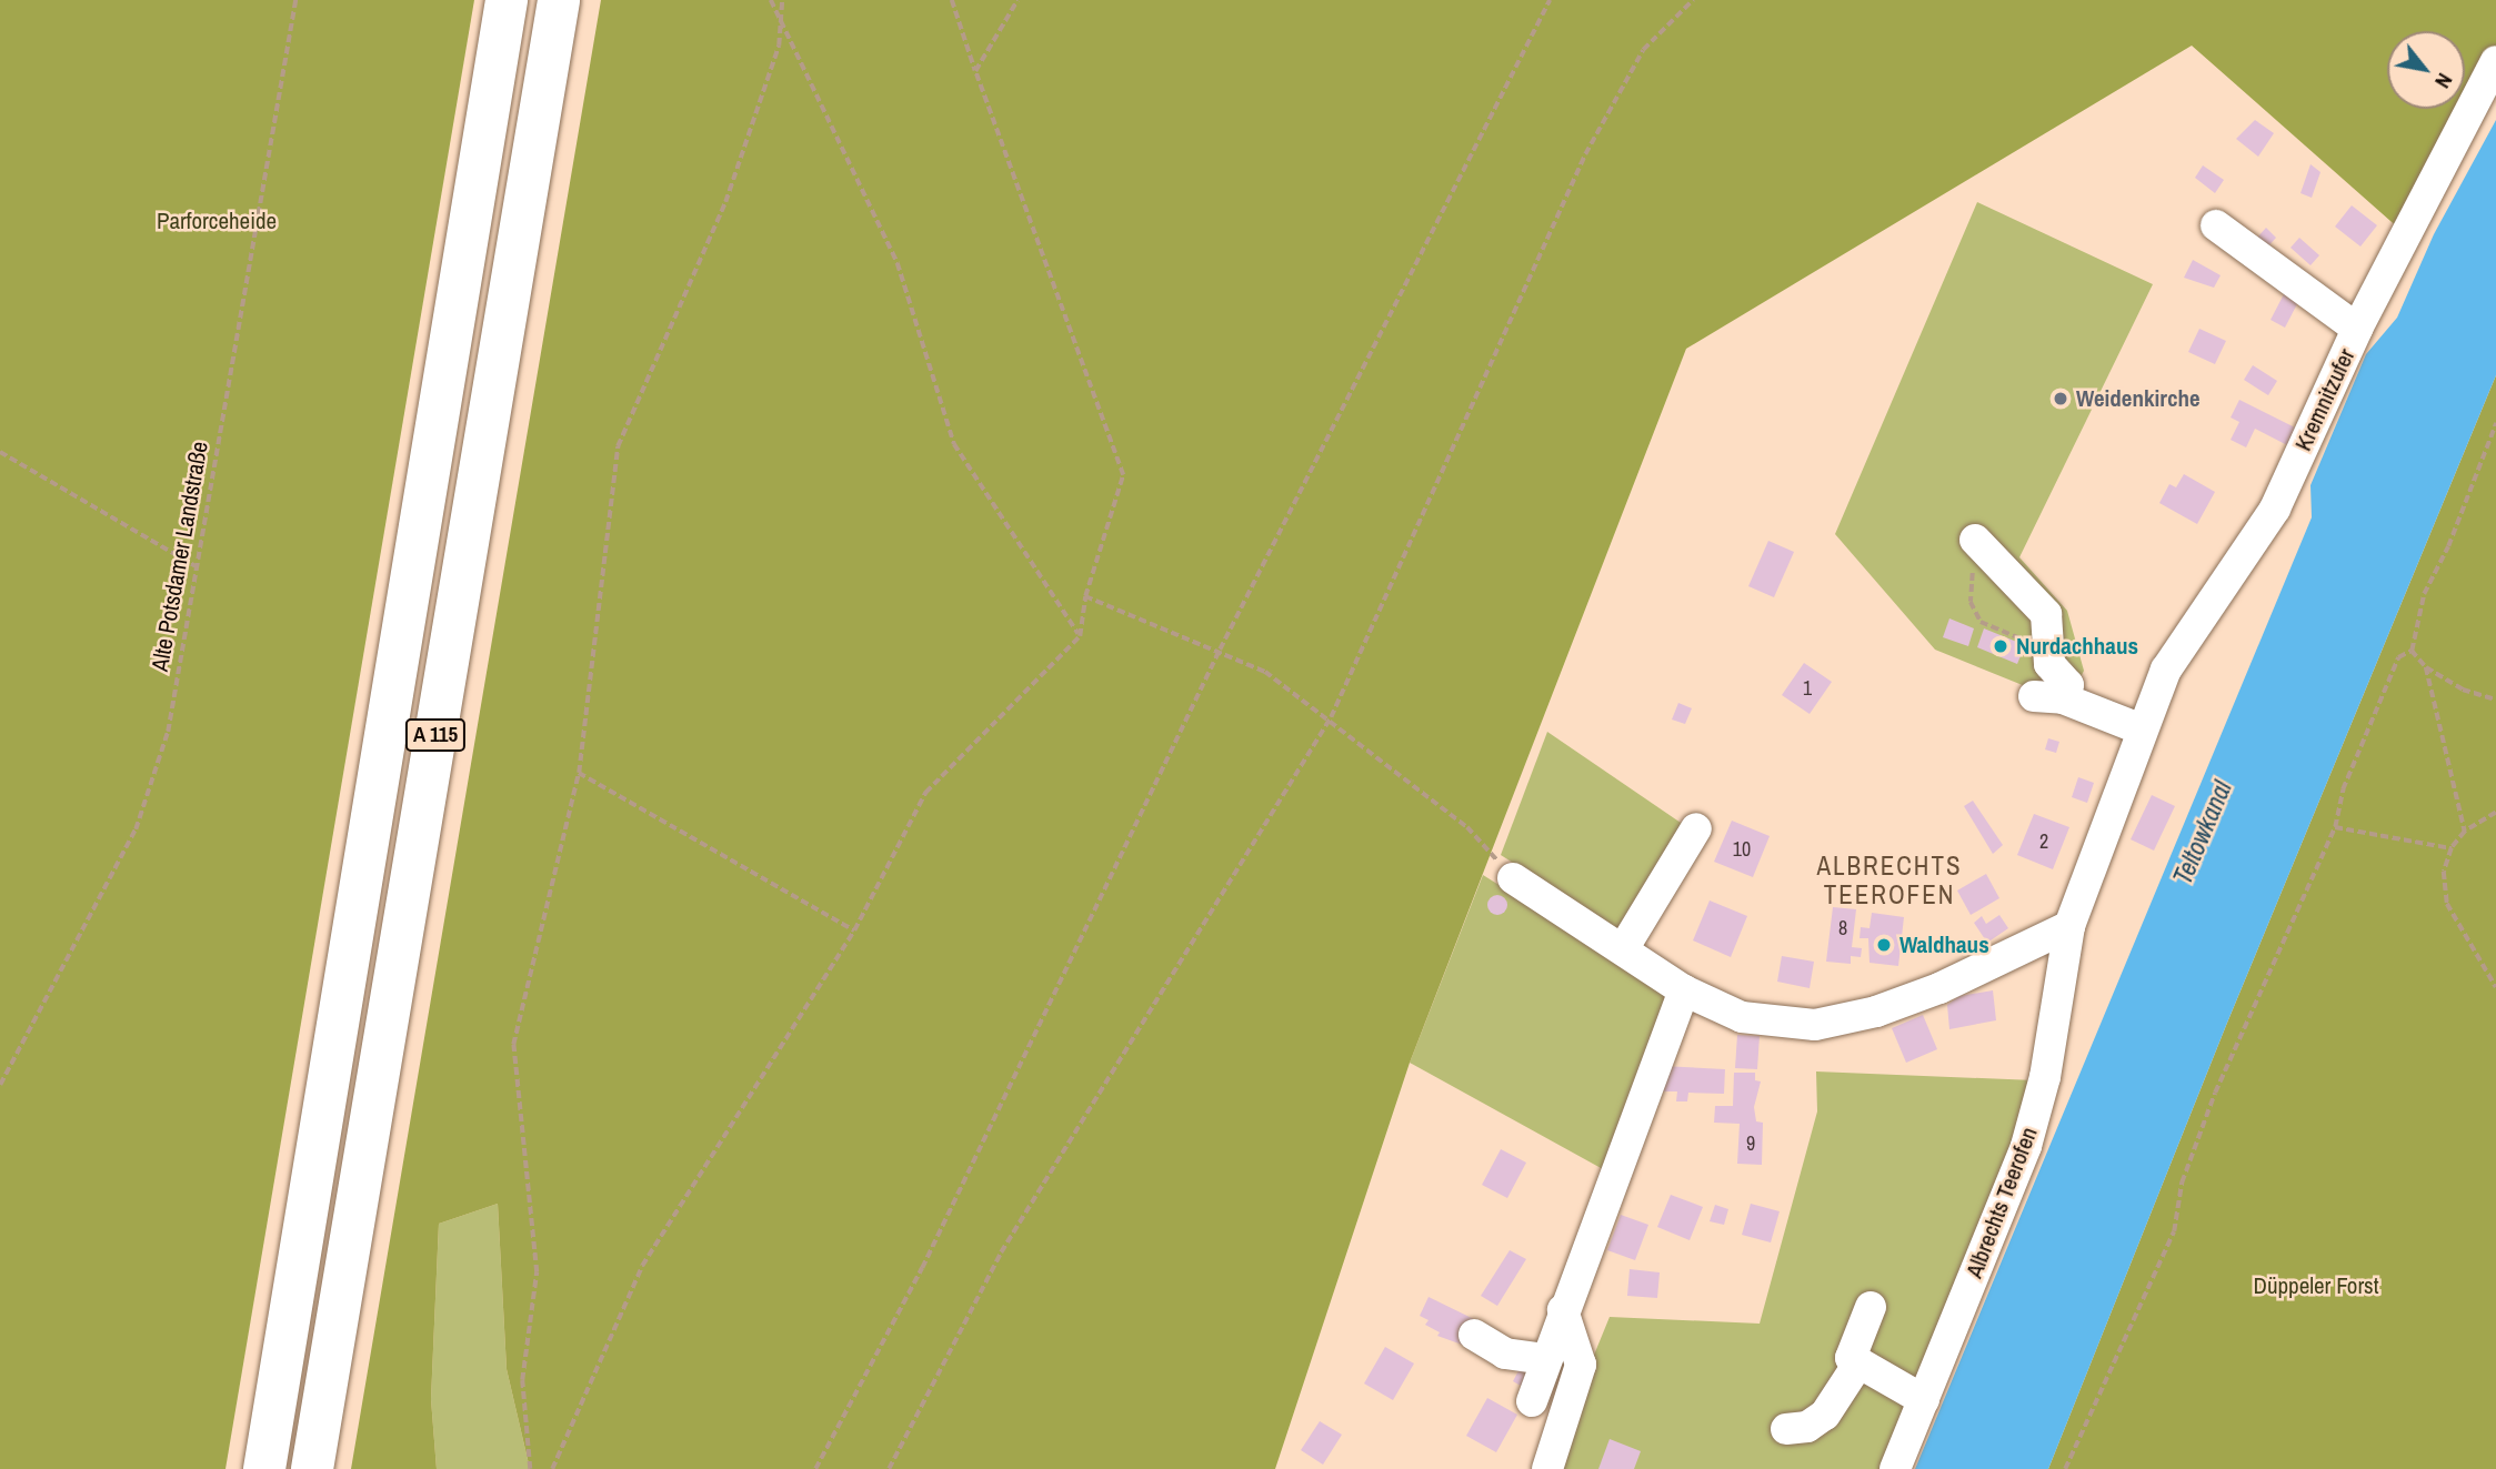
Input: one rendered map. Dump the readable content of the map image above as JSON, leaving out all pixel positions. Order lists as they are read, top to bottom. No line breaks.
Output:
{"streets":{"highway":["A 115"],"street":["Kremnitzufer","Albrechts Teerofen"],"path":["Alte Potsdamer Landstraße"]},"crossings":[["Kremnitzufer","Albrechts Teerofen"]],"districts":["ALBRECHTS TEEROFEN"],"water":["Teltowkanal"],"parks":["Parforceheide","Düppeler Forst"],"places":["Weidenkirche","Nurdachhaus","Waldhaus"],"house_numbers":["1","2","10","8","9"],"north":"bottom right"}
